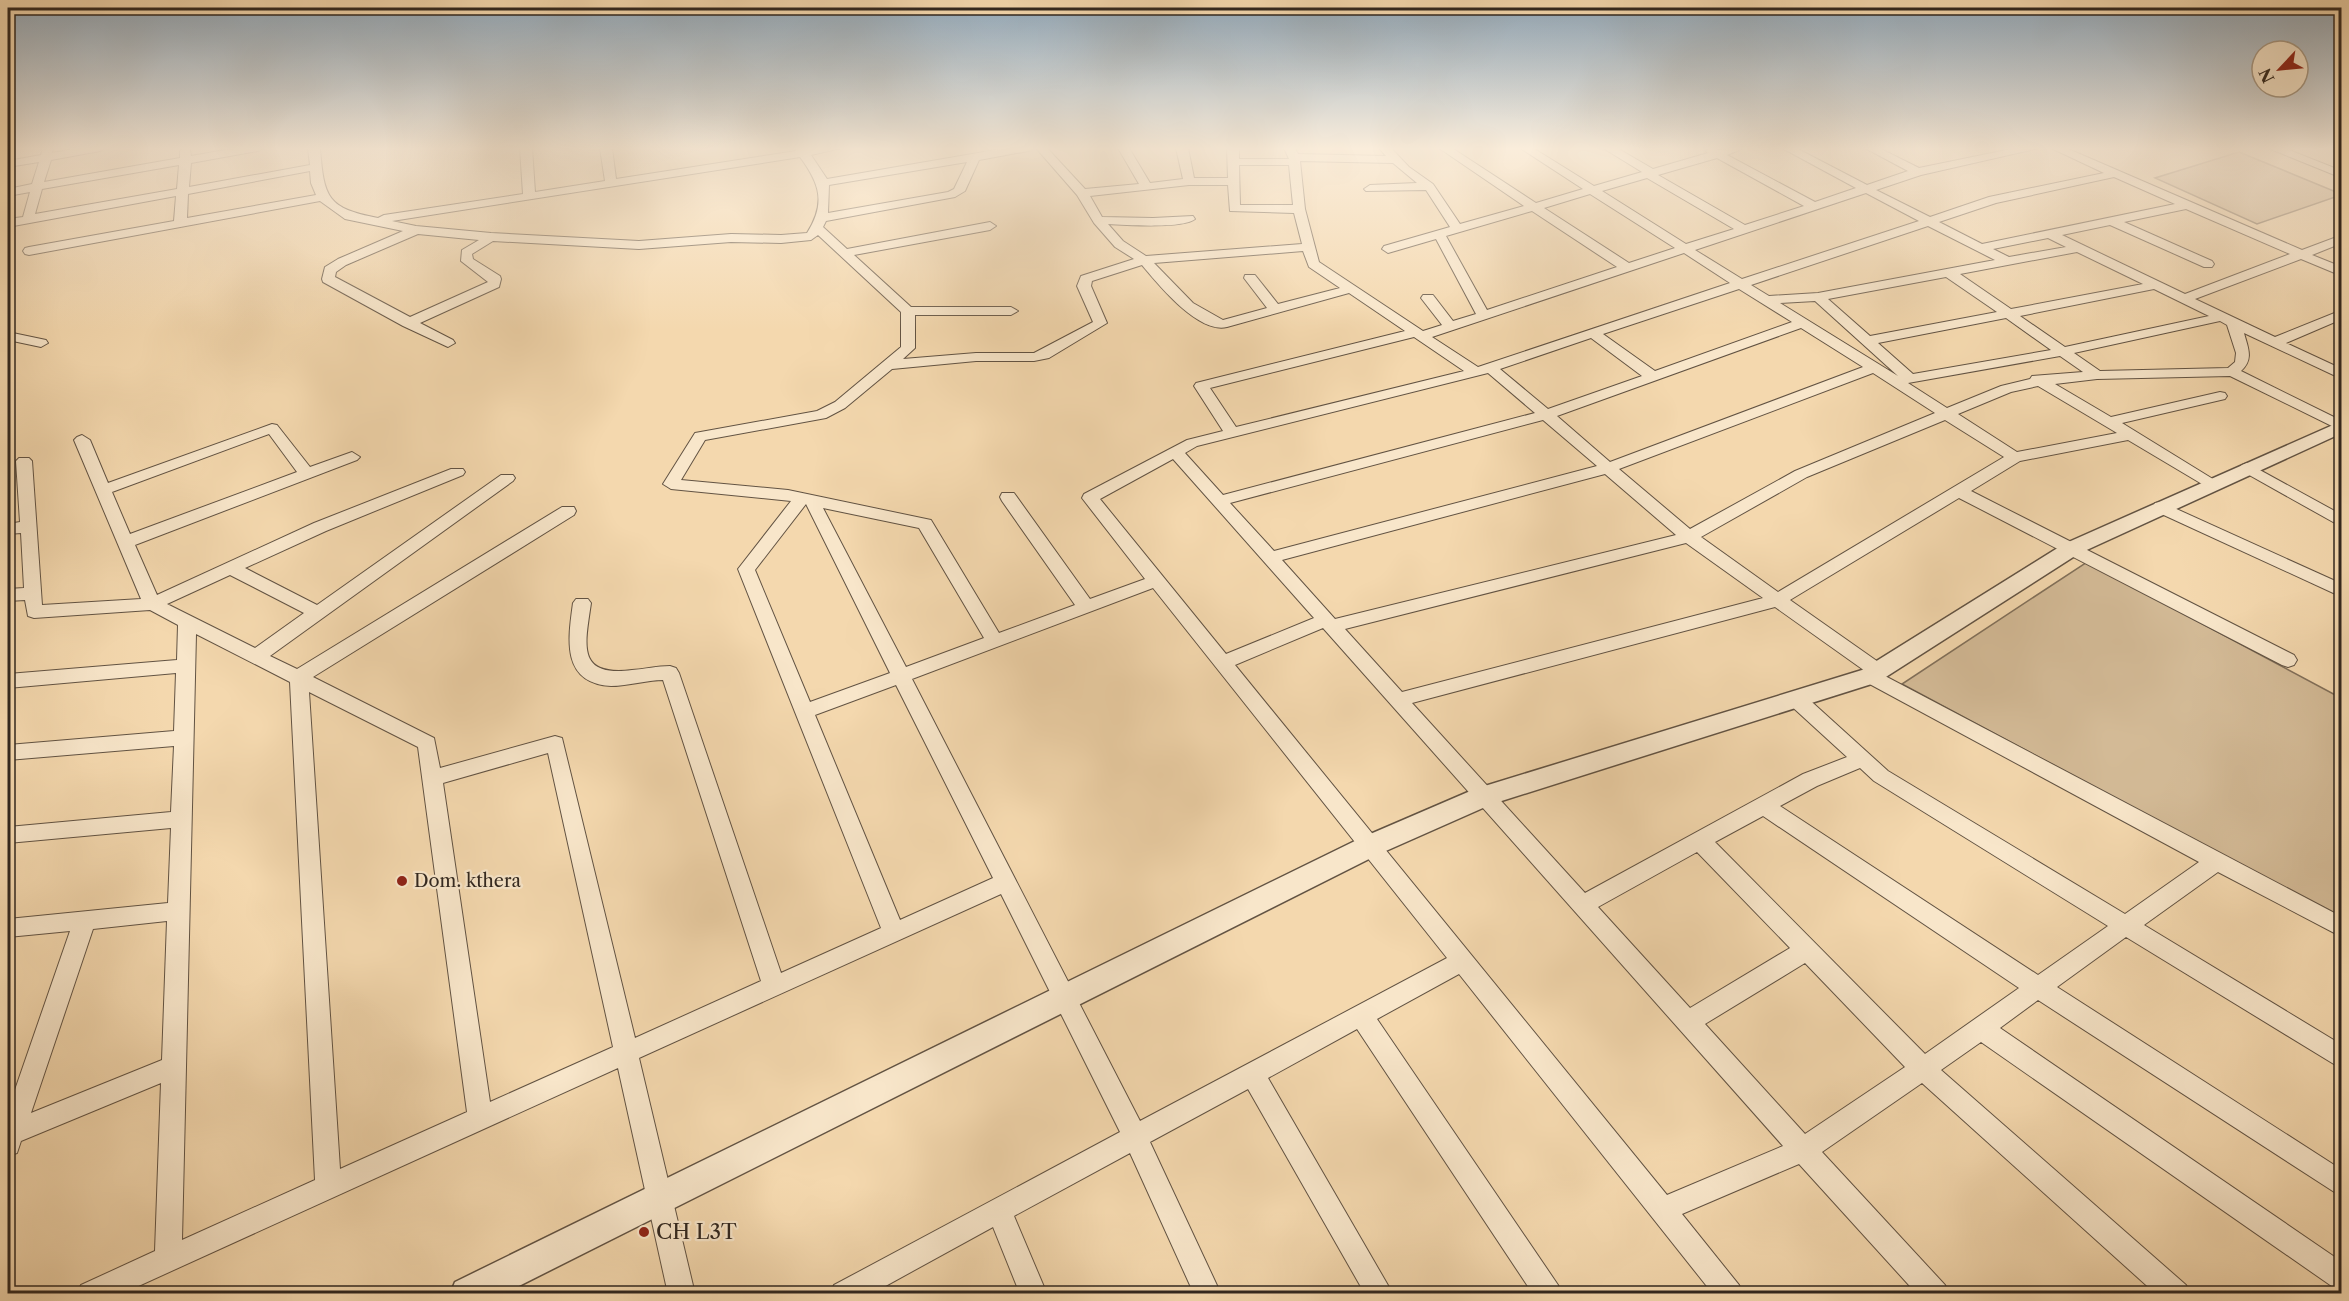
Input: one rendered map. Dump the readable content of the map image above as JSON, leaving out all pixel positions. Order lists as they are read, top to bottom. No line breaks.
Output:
{"places":["Dom. kthera","CH L3T"],"north":"bottom left"}
